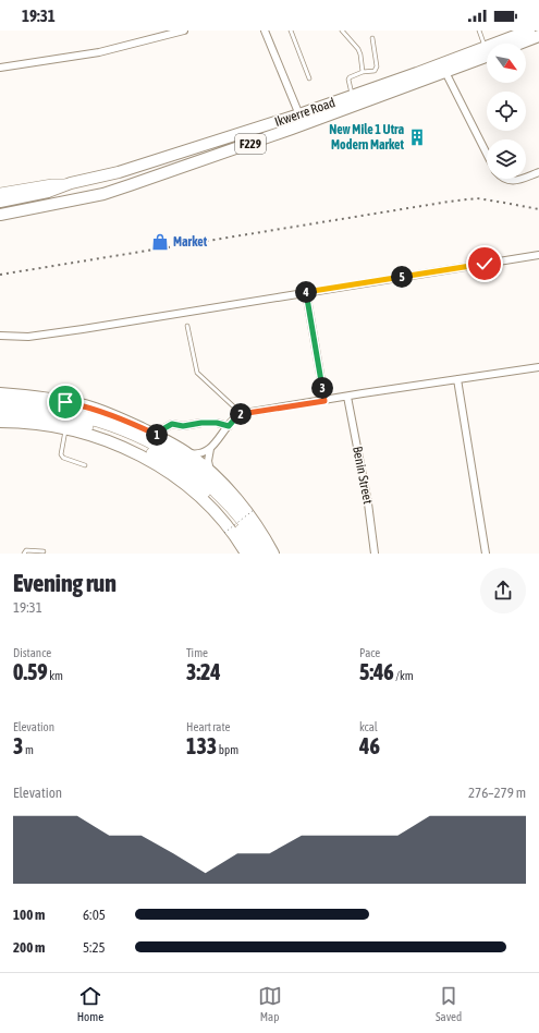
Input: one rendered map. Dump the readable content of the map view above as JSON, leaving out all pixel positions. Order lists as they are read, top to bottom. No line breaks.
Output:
{"streets":{"main road":["Ikwerre Road","F229"],"street":["Benin Street"]},"places":{"building":["New Mile 1 Utra Modern Market"],"shop":["Market"]},"north":"bottom right","page":{"status":"19:31","pins":["5","4","3","2","1"],"heading":["Evening run","19:31"],"stats":[["Distance","0.59 km"],["Time","3:24"],["Pace","5:46 /km"],["Elevation","3 m"],["Heart rate","133 bpm"],["kcal","46"]],"chart":["Elevation","276–279 m"],"list":[{"name":"100 m","note":"6:05"},{"name":"200 m","note":"5:25"}],"tabs":["Home","Map","Saved"]}}
